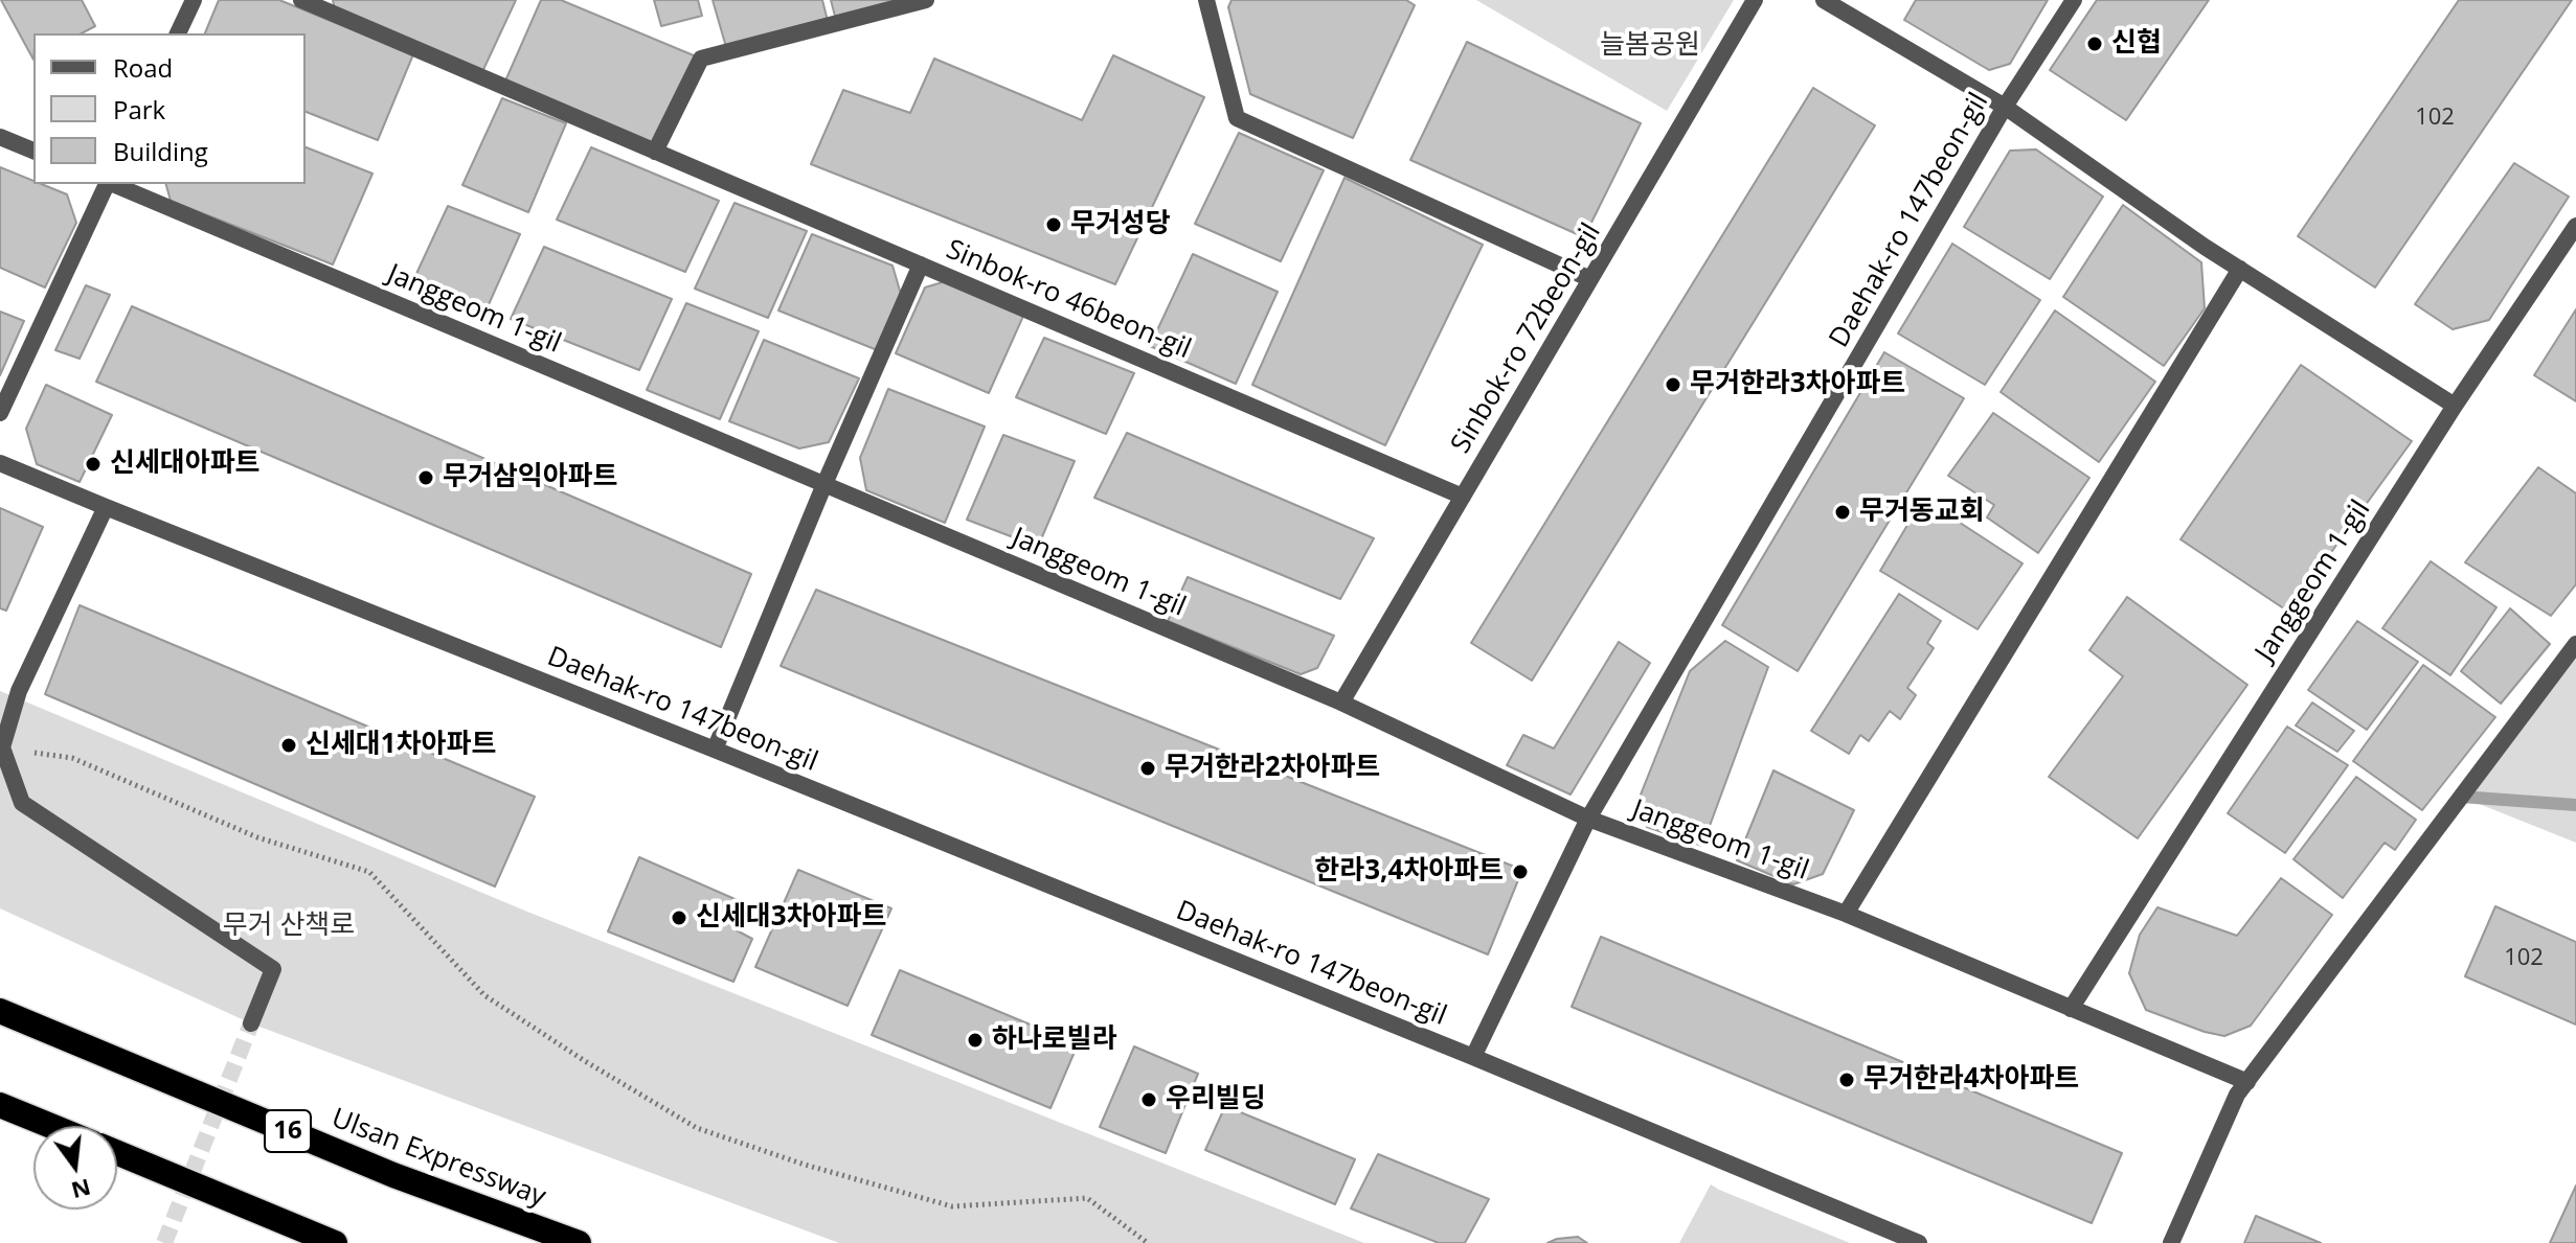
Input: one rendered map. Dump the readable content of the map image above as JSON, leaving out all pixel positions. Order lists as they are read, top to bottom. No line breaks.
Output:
{"streets":{"highway":["16","Ulsan Expressway"],"street":["Daehak-ro 147beon-gil","Sinbok-ro 46beon-gil","Janggeom 1-gil","Sinbok-ro 72beon-gil"]},"crossings":[["Daehak-ro 147beon-gil","Janggeom 1-gil"],["Sinbok-ro 46beon-gil","Sinbok-ro 72beon-gil"],["Janggeom 1-gil","Sinbok-ro 72beon-gil"]],"parks":["늘봄공원","무거 산책로"],"places":["신협","무거성당","무거한라3차아파트","신세대아파트","무거삼익아파트","무거동교회","신세대1차아파트","무거한라2차아파트","한라3,4차아파트","신세대3차아파트","하나로빌라","무거한라4차아파트","우리빌딩"],"house_numbers":["102","102"],"legend":["Road","Park","Building"],"north":"bottom"}
